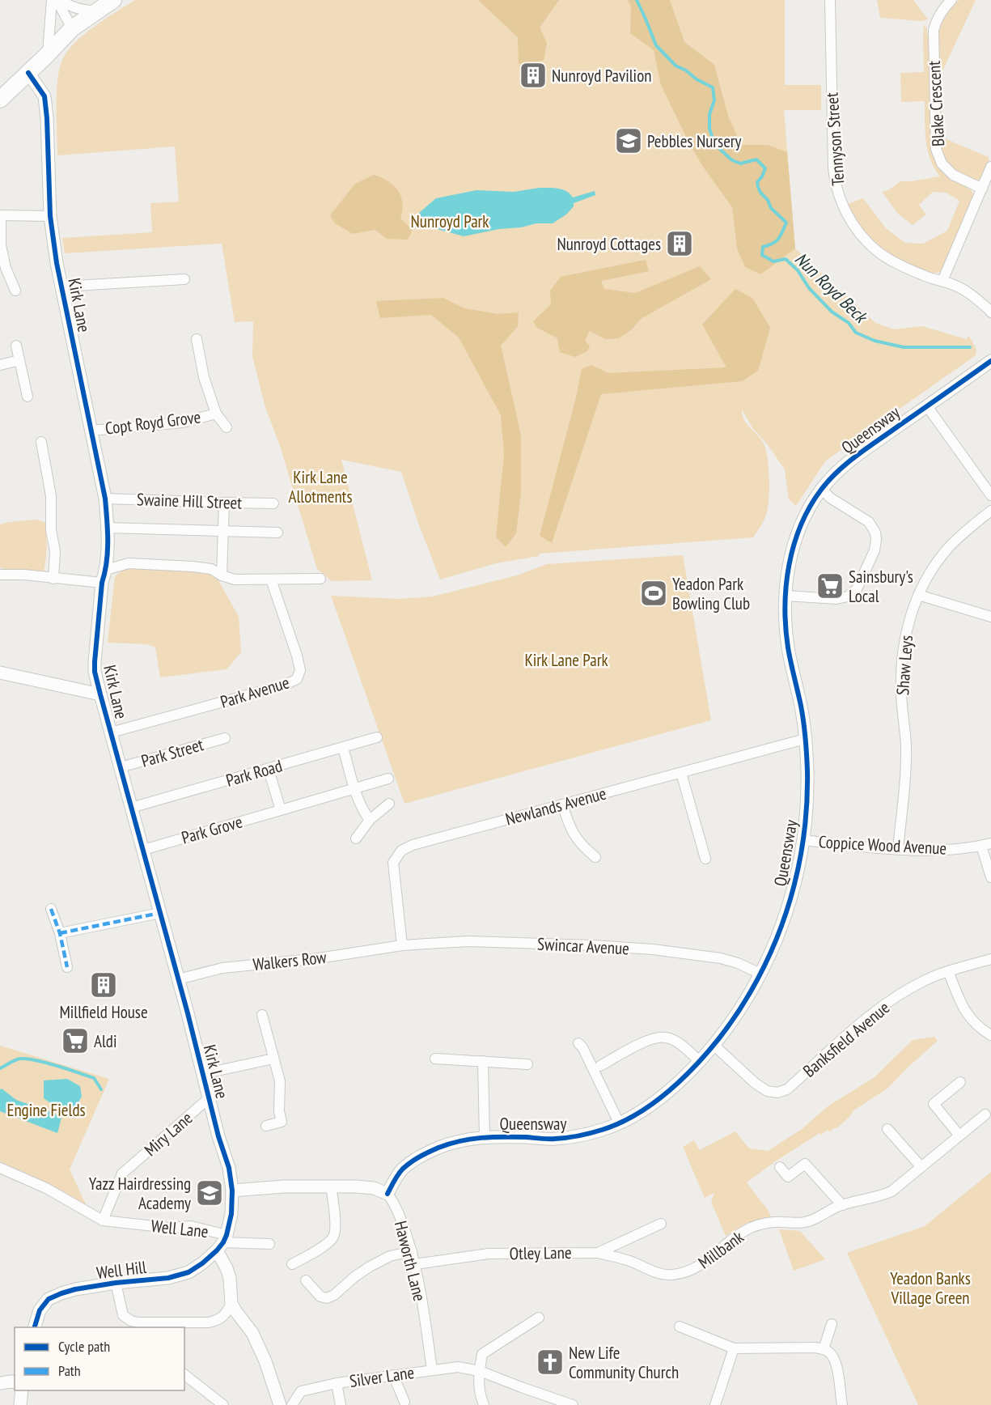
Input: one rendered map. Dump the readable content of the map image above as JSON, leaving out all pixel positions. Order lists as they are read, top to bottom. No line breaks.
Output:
{"streets":{"street":["Blake Crescent","Tennyson Street","Kirk Lane","Copt Royd Grove","Queensway","Swaine Hill Street","Shaw Leys","Park Avenue","Park Street","Park Road","Newlands Avenue","Park Grove","Coppice Wood Avenue","Swincar Avenue","Walkers Row","Banksfield Avenue","Miry Lane","Well Lane","Millbank","Otley Lane","Haworth Lane","Well Hill","Silver Lane"]},"crossings":[["Kirk Lane","Copt Royd Grove"],["Kirk Lane","Swaine Hill Street"],["Kirk Lane","Park Avenue"],["Kirk Lane","Park Street"],["Kirk Lane","Park Road"],["Kirk Lane","Park Grove"],["Kirk Lane","Walkers Row"],["Kirk Lane","Miry Lane"],["Kirk Lane","Well Lane"],["Kirk Lane","Well Hill"],["Queensway","Newlands Avenue"],["Queensway","Coppice Wood Avenue"],["Queensway","Swincar Avenue"],["Queensway","Banksfield Avenue"],["Queensway","Haworth Lane"],["Shaw Leys","Coppice Wood Avenue"],["Newlands Avenue","Swincar Avenue"],["Newlands Avenue","Walkers Row"],["Swincar Avenue","Walkers Row"],["Miry Lane","Well Lane"],["Well Lane","Well Hill"],["Millbank","Otley Lane"],["Otley Lane","Haworth Lane"],["Haworth Lane","Silver Lane"]],"water":["Nun Royd Beck"],"parks":["Nunroyd Park","Kirk Lane Allotments","Kirk Lane Park","Engine Fields","Yeadon Banks Village Green"],"places":{"building":["Nunroyd Pavilion","Nunroyd Cottages","Millfield House"],"school or university":["Pebbles Nursery","Yazz Hairdressing Academy"],"supermarket":["Sainsbury's Local","Aldi"],"sports":["Yeadon Park Bowling Club"],"church":["New Life Community Church"]},"legend":["Cycle path","Path"]}
